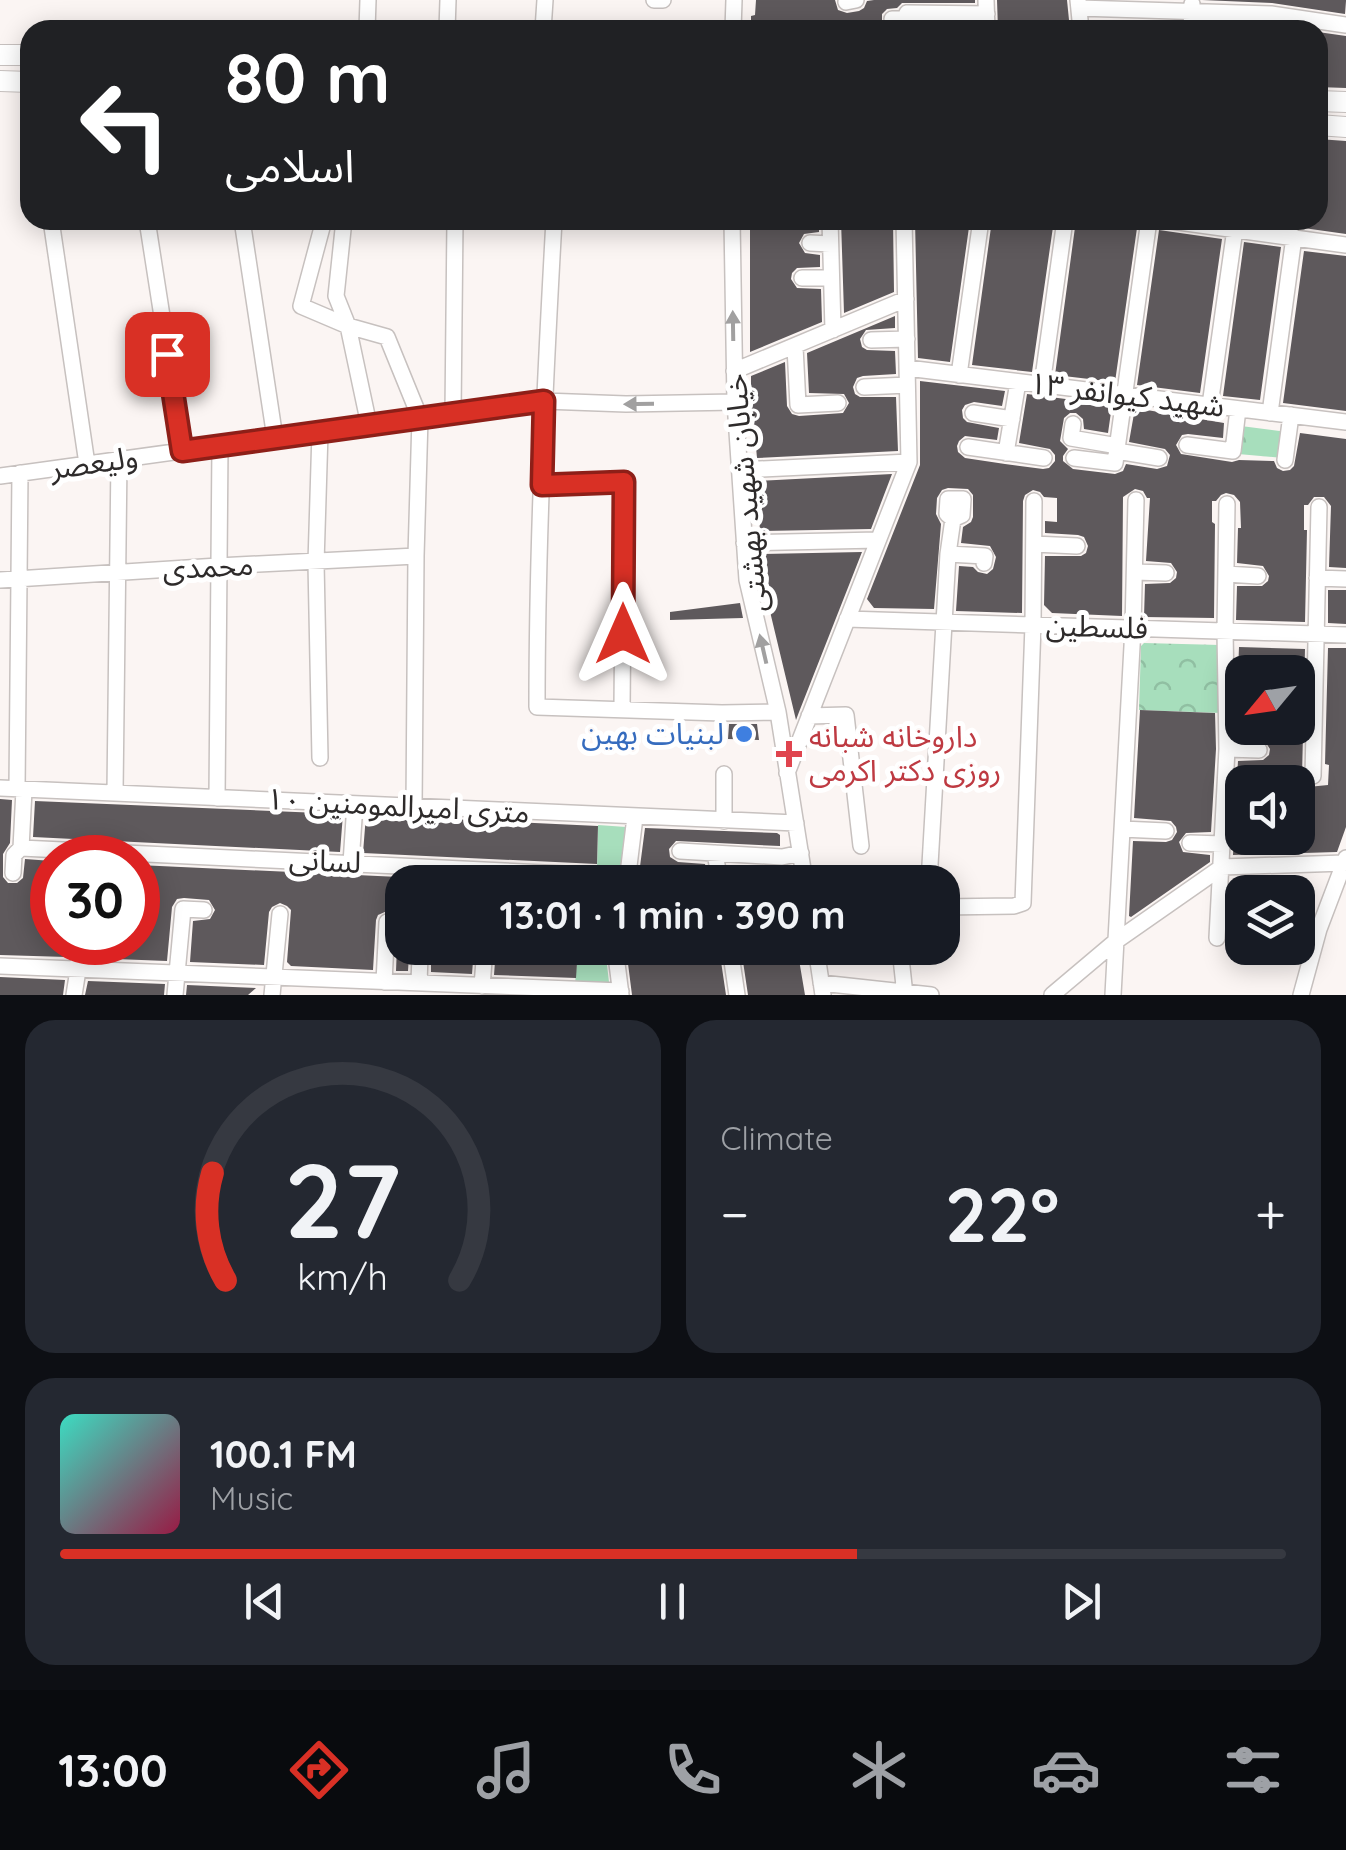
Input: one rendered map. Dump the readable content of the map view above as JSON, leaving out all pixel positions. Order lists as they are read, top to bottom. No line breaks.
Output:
{"streets":{"street":["شهید کیوانفر ۱۳","ولیعصر","خیابان شهید بهشتی","محمدی","فلسطین","۱۰ متری امیرالمومنین","لسانی"]},"crossings":[["ولیعصر","خیابان شهید بهشتی"],["خیابان شهید بهشتی","۱۰ متری امیرالمومنین"]],"places":{"other":["لبنیات بهین"],"health":["داروخانه شبانه روزی دکتر اکرمی"]},"north":"bottom left","page":{"turn":["80 m","اسلامی"],"limit":"30","trip":"13:01 · 1 min · 390 m","tile":"Climate","heat":["−","22°","+"],"song":["100.1 FM","Music"],"tabs":"13:00","gauge":["27","km/h"]}}
